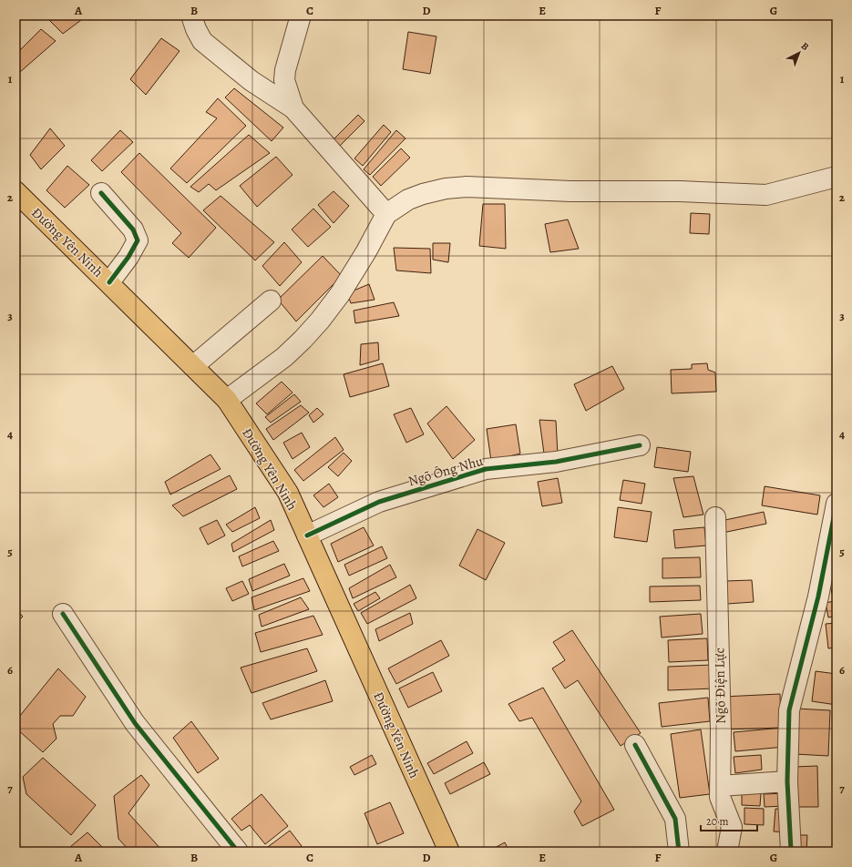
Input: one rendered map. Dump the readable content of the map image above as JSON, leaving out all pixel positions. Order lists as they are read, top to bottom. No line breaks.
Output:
{"streets":{"main road":["Đường Yên Ninh"],"street":["Ngõ Ông Nhu","Ngõ Điện Lực"]},"crossings":[["Đường Yên Ninh","Ngõ Ông Nhu"]],"scale_bar":"20 m","north":"top right","grid":{"columns":["A","B","C","D","E","F","G"],"rows":["1","2","3","4","5","6","7"]}}
